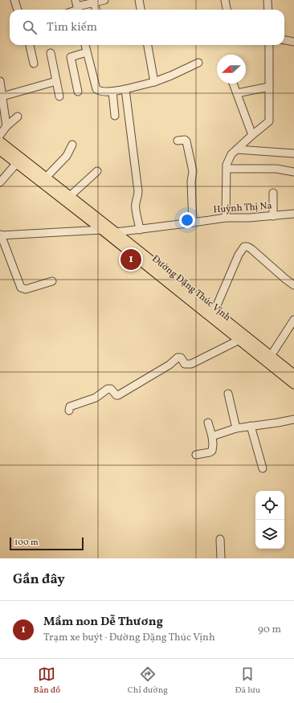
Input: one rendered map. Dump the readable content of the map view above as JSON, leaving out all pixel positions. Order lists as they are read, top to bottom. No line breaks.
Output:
{"streets":{"main road":["Đường Đặng Thúc Vịnh"],"street":["Huỳnh Thị Na"]},"crossings":[["Huỳnh Thị Na","Đường Đặng Thúc Vịnh"]],"scale_bar":"100 m","north":"left","page":{"search":"Tìm kiếm","pins":"1","scale":"100 m","heading":"Gần đây","list":[{"mark":"1","name":"Mầm non Dễ Thương","note":"Trạm xe buýt · Đường Đặng Thúc Vịnh","value":"90 m"}],"nav":["Bản đồ","Chỉ đường","Đã lưu"]}}
